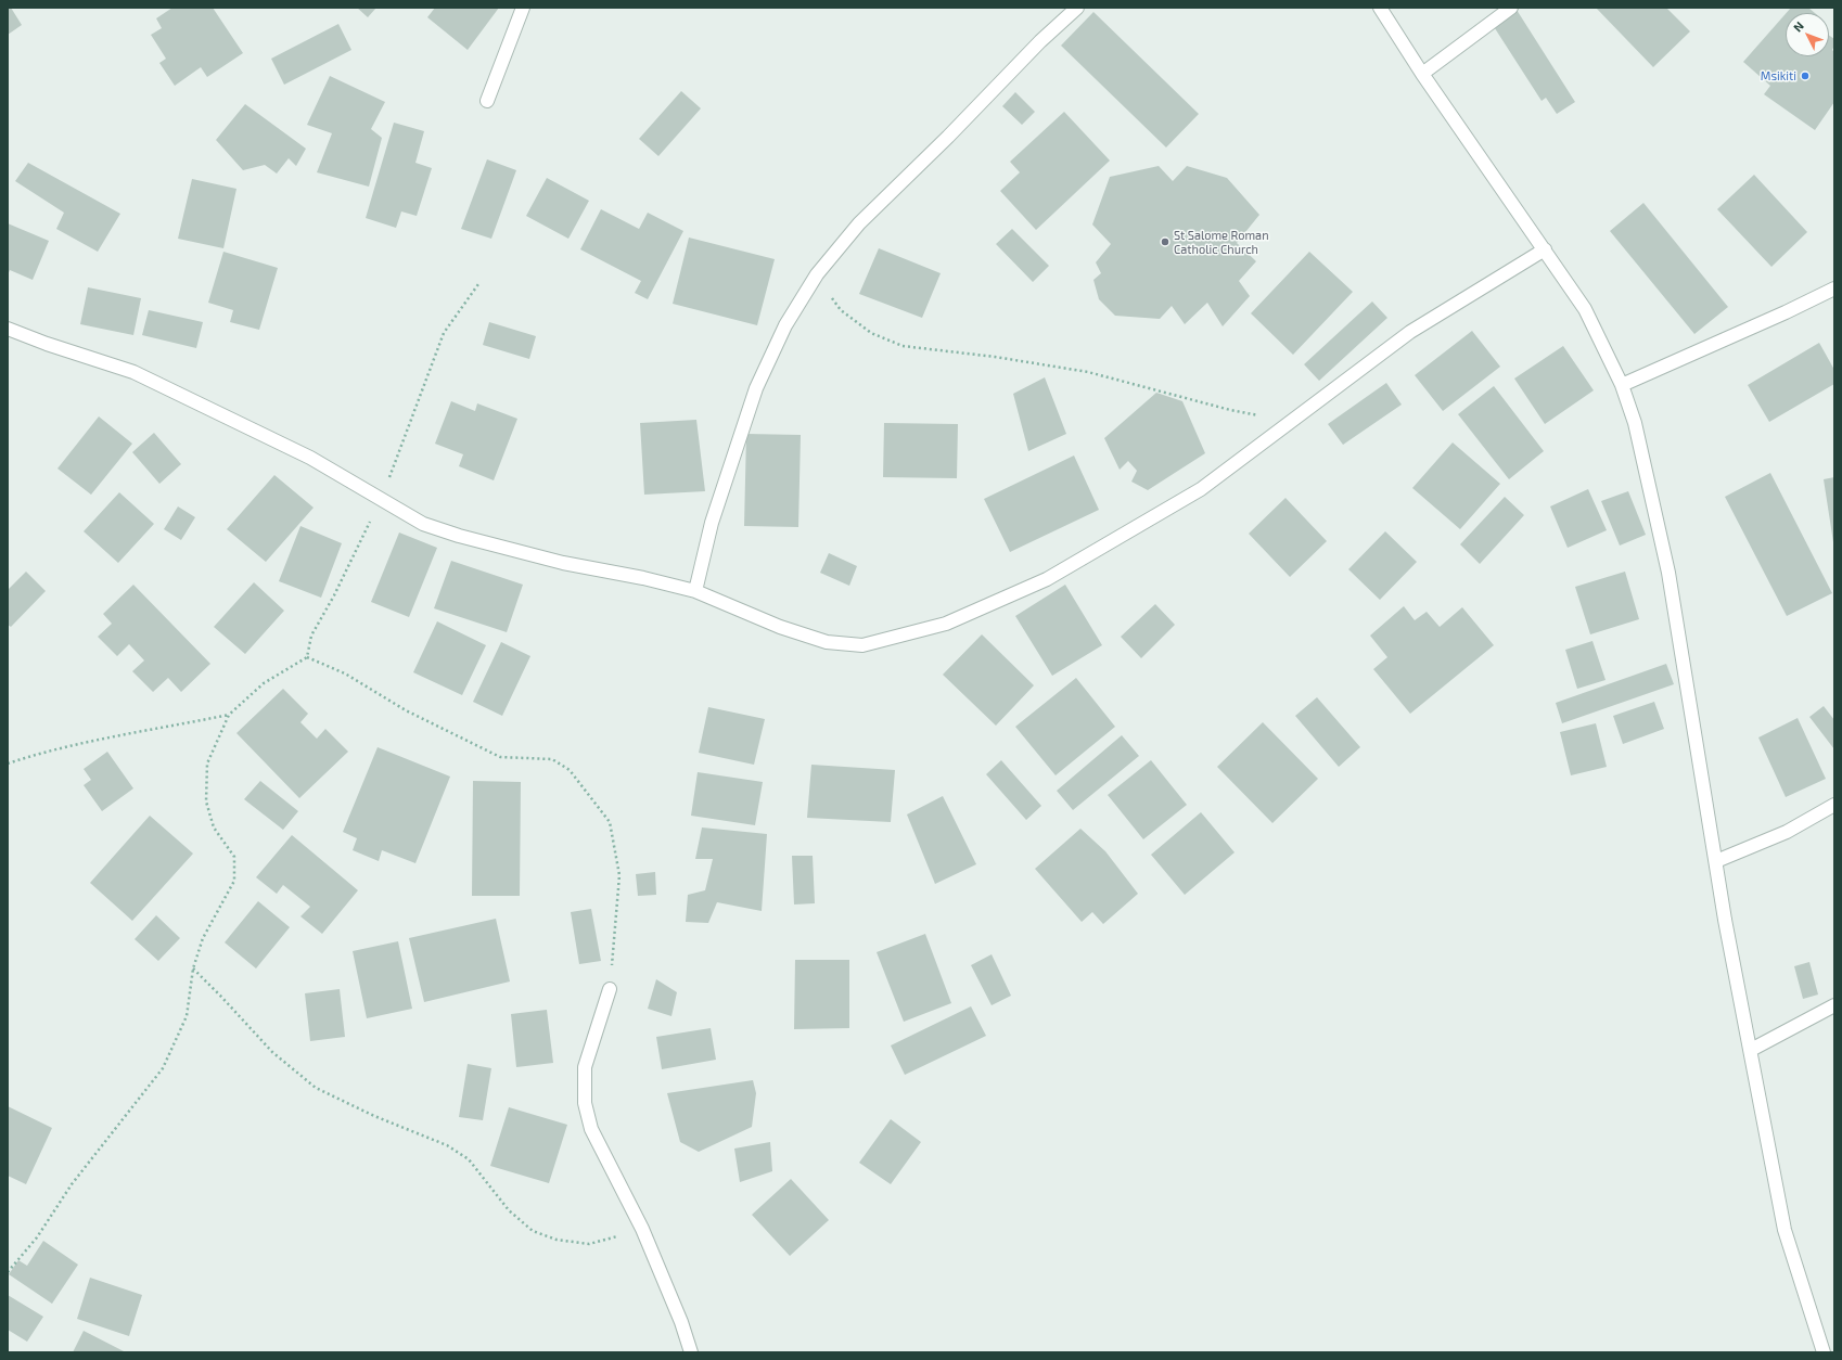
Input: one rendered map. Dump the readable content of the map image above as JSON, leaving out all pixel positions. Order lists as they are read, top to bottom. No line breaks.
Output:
{"places":["Msikiti","St Salome Roman Catholic Church"],"north":"top left"}
